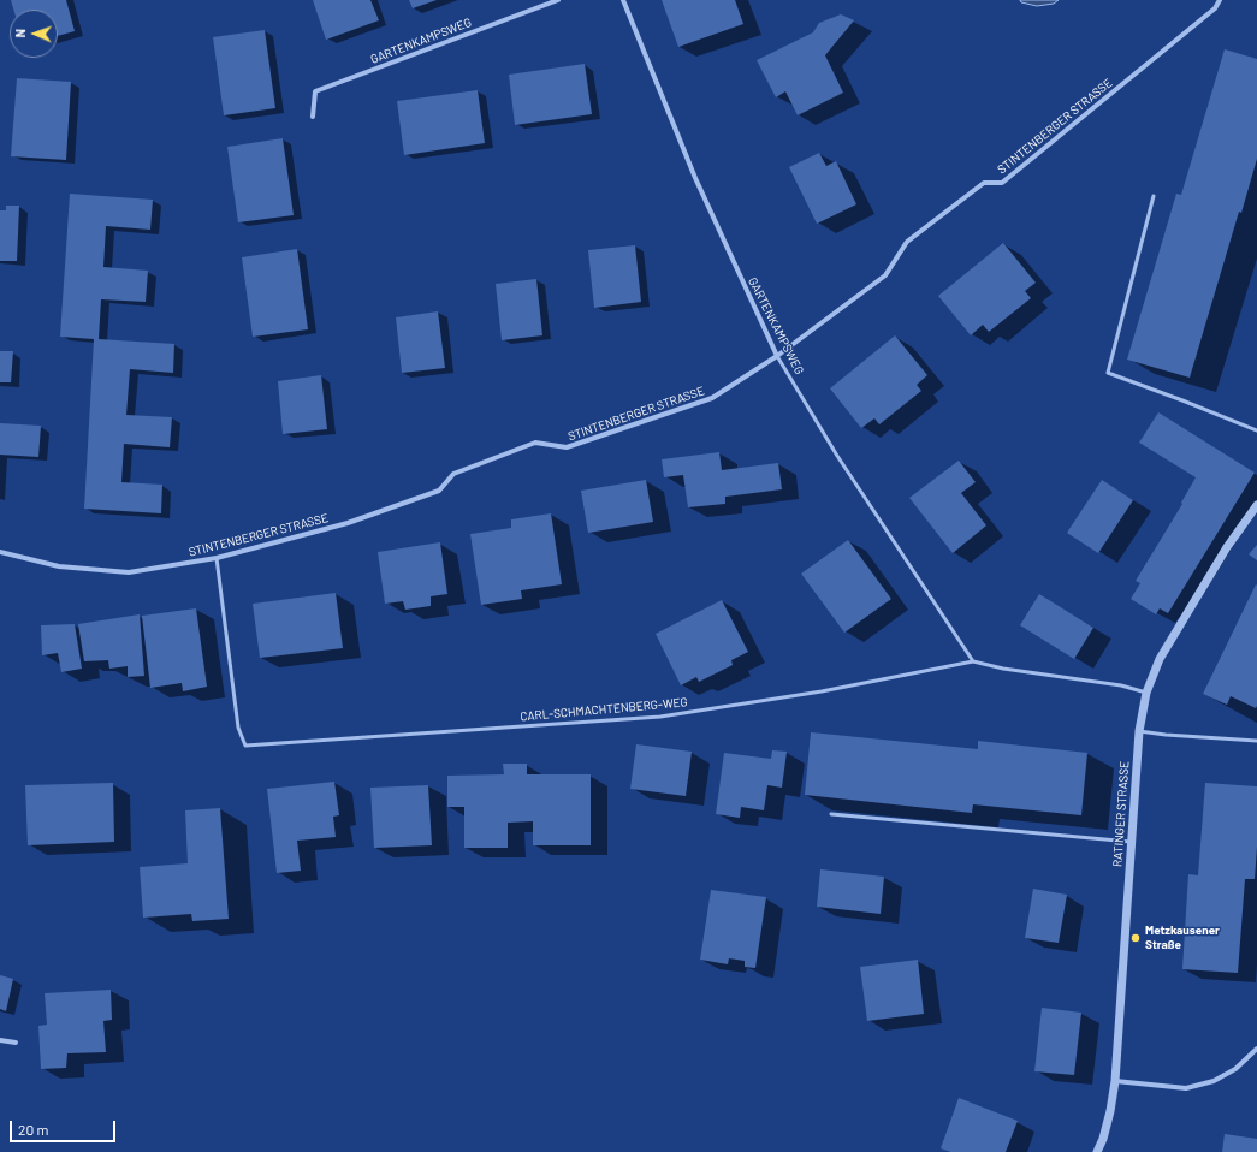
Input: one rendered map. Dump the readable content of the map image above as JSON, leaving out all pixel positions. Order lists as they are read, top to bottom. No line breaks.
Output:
{"streets":{"street":["GARTENKAMPSWEG","STINTENBERGER STRASSE","RATINGER STRASSE"],"lane":["CARL-SCHMACHTENBERG-WEG"]},"crossings":[["GARTENKAMPSWEG","STINTENBERGER STRASSE"],["GARTENKAMPSWEG","CARL-SCHMACHTENBERG-WEG"],["STINTENBERGER STRASSE","CARL-SCHMACHTENBERG-WEG"],["CARL-SCHMACHTENBERG-WEG","RATINGER STRASSE"]],"places":["Metzkausener Straße"],"scale_bar":"20 m","north":"left"}
